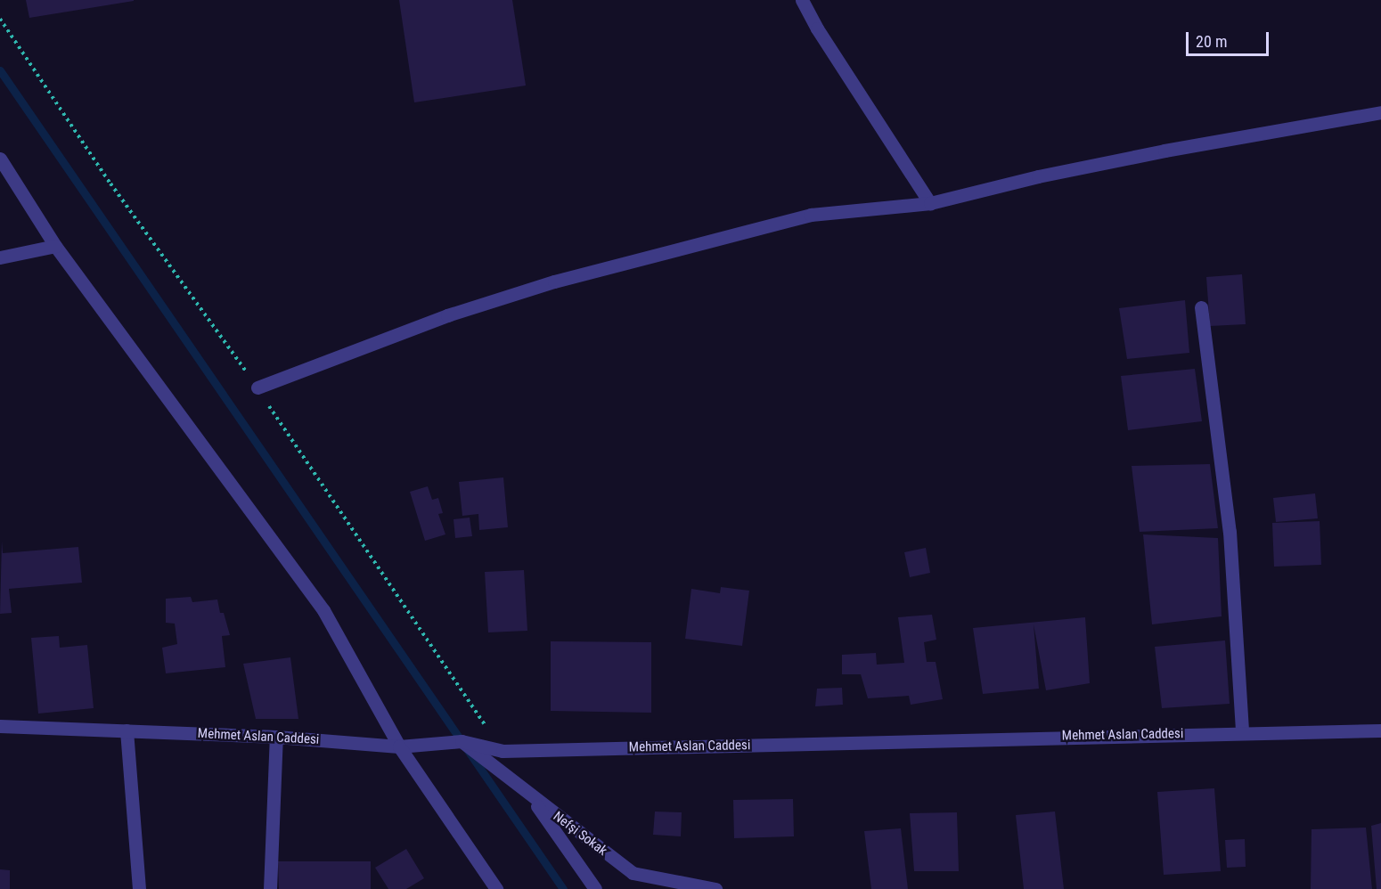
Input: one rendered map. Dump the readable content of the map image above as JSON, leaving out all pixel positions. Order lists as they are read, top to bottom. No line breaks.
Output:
{"streets":{"street":["Mehmet Aslan Caddesi","Nefşi Sokak"]},"crossings":[["Mehmet Aslan Caddesi","Nefşi Sokak"]],"scale_bar":"20 m"}
